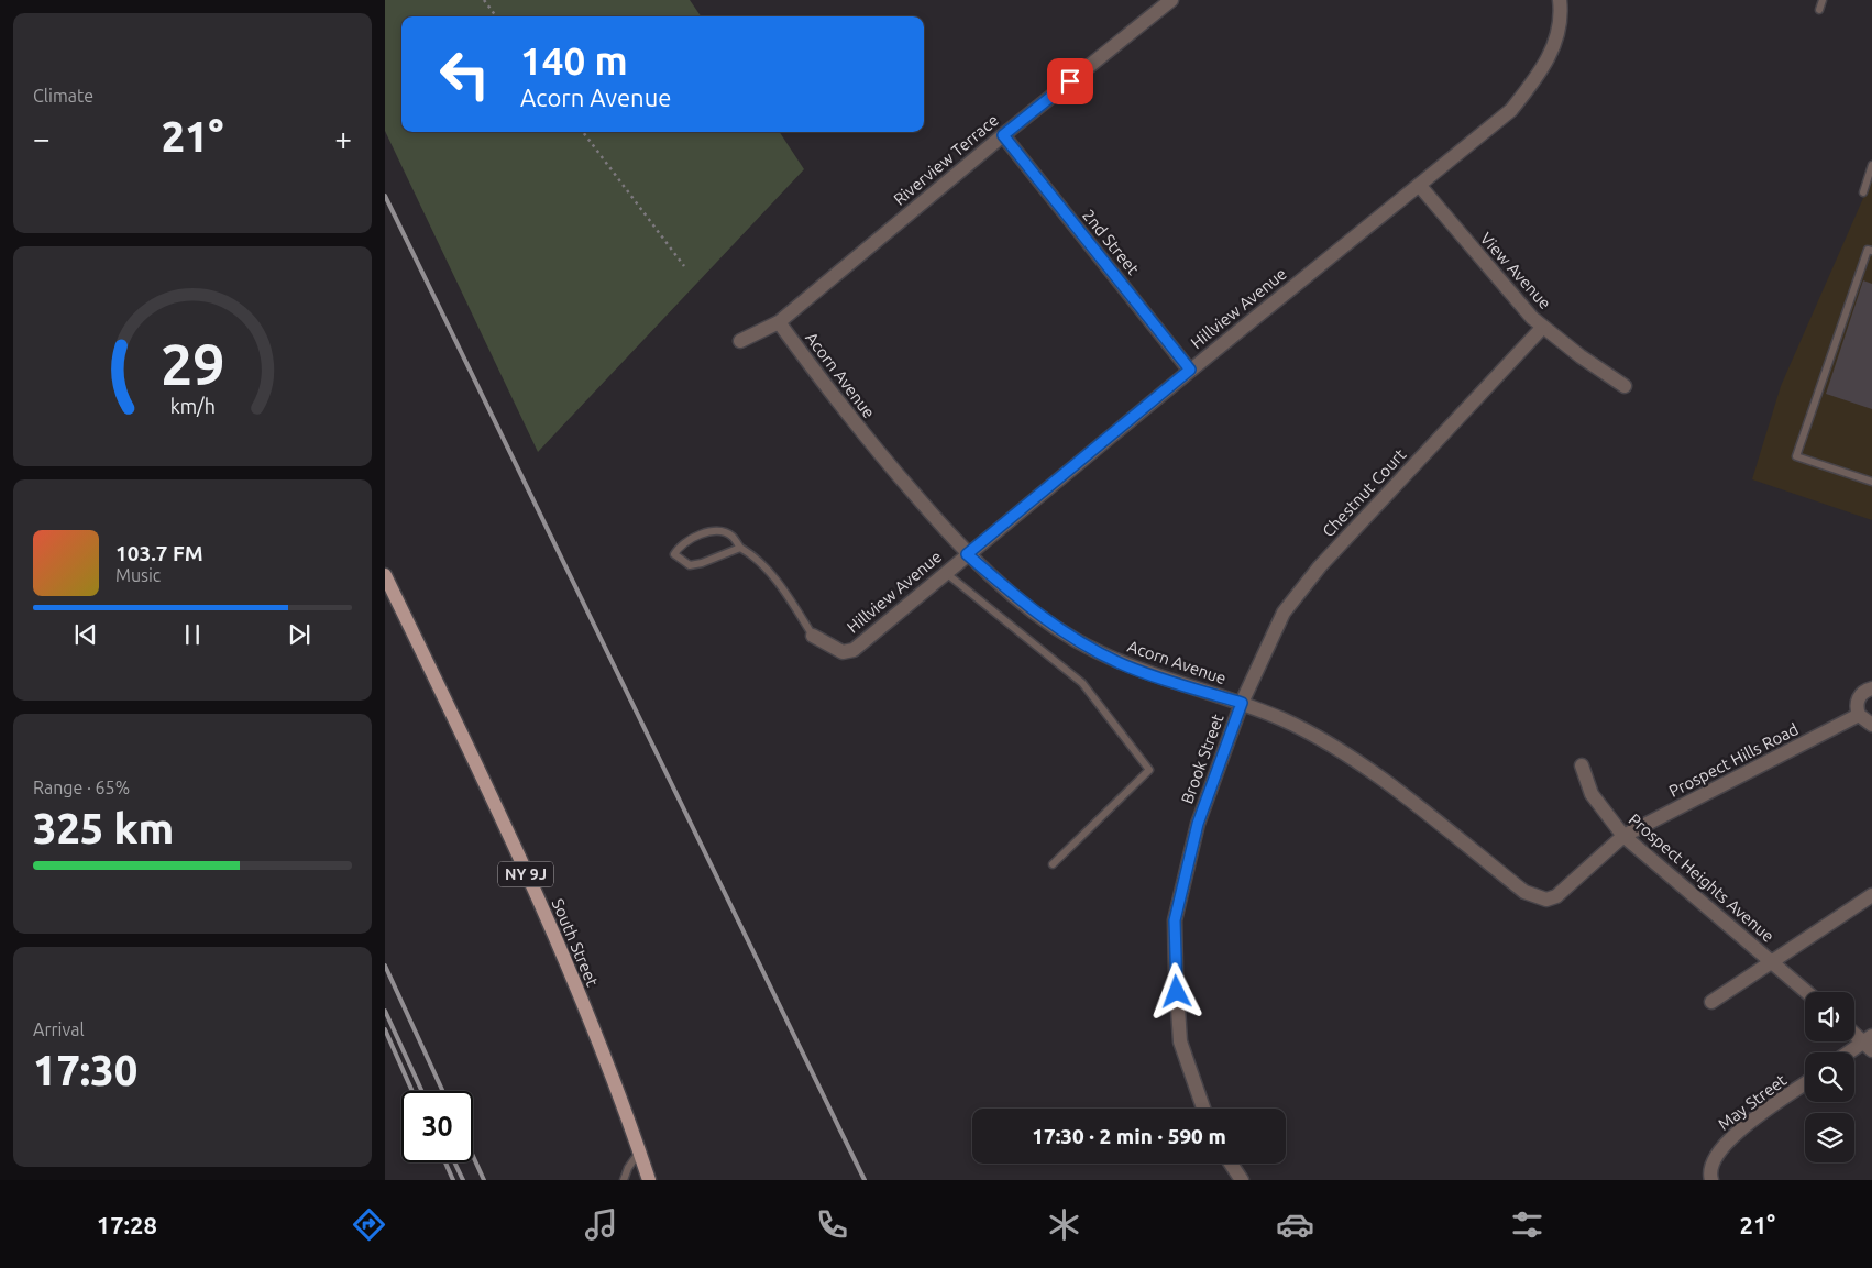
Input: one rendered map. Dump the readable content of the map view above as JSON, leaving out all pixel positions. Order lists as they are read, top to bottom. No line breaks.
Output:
{"streets":{"main road":["NY 9J","South Street"],"street":["Riverview Terrace","2nd Street","View Avenue","Hillview Avenue","Acorn Avenue","Chestnut Court","Brook Street","Prospect Hills Road","Prospect Heights Avenue","May Street"]},"crossings":[["Riverview Terrace","2nd Street"],["Riverview Terrace","Acorn Avenue"],["2nd Street","Hillview Avenue"],["View Avenue","Hillview Avenue"],["View Avenue","Chestnut Court"],["Hillview Avenue","Acorn Avenue"],["Acorn Avenue","Chestnut Court"],["Acorn Avenue","Brook Street"],["Acorn Avenue","Prospect Hills Road"],["Acorn Avenue","Prospect Heights Avenue"],["Chestnut Court","Brook Street"],["Prospect Hills Road","Prospect Heights Avenue"]],"page":{"tile":["Climate",["Range · 65%","325 km"],["Arrival","17:30"]],"turn":["140 m","Acorn Avenue"],"heat":["−","21°","+"],"song":["103.7 FM","Music"],"limit":"30","trip":"17:30 · 2 min · 590 m","tabs":["17:28","21°"],"gauge":["29","km/h"]}}
